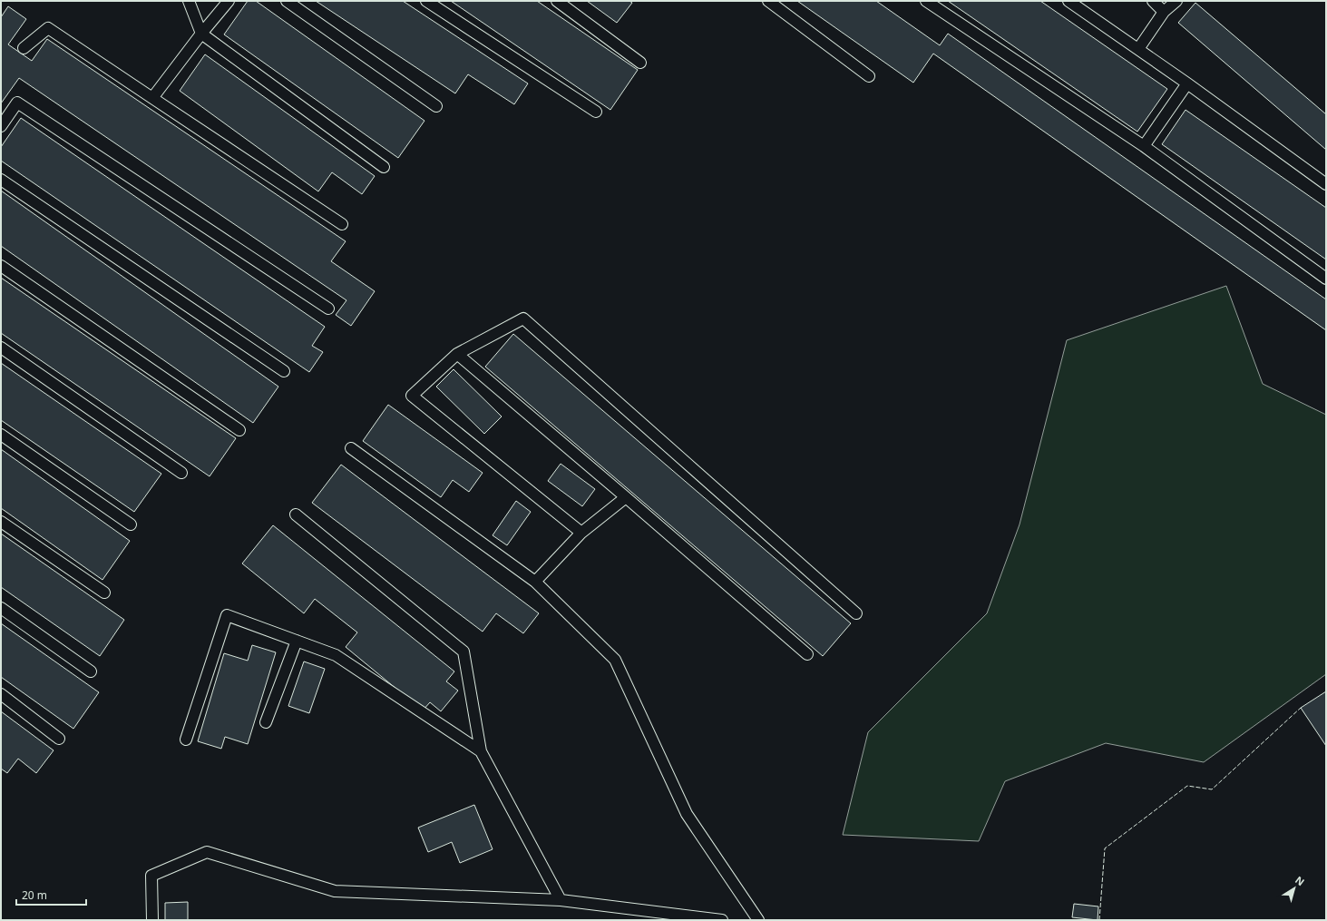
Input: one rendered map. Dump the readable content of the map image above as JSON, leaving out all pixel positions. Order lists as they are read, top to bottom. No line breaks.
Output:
{"scale_bar":"20 m","north":"top right"}
